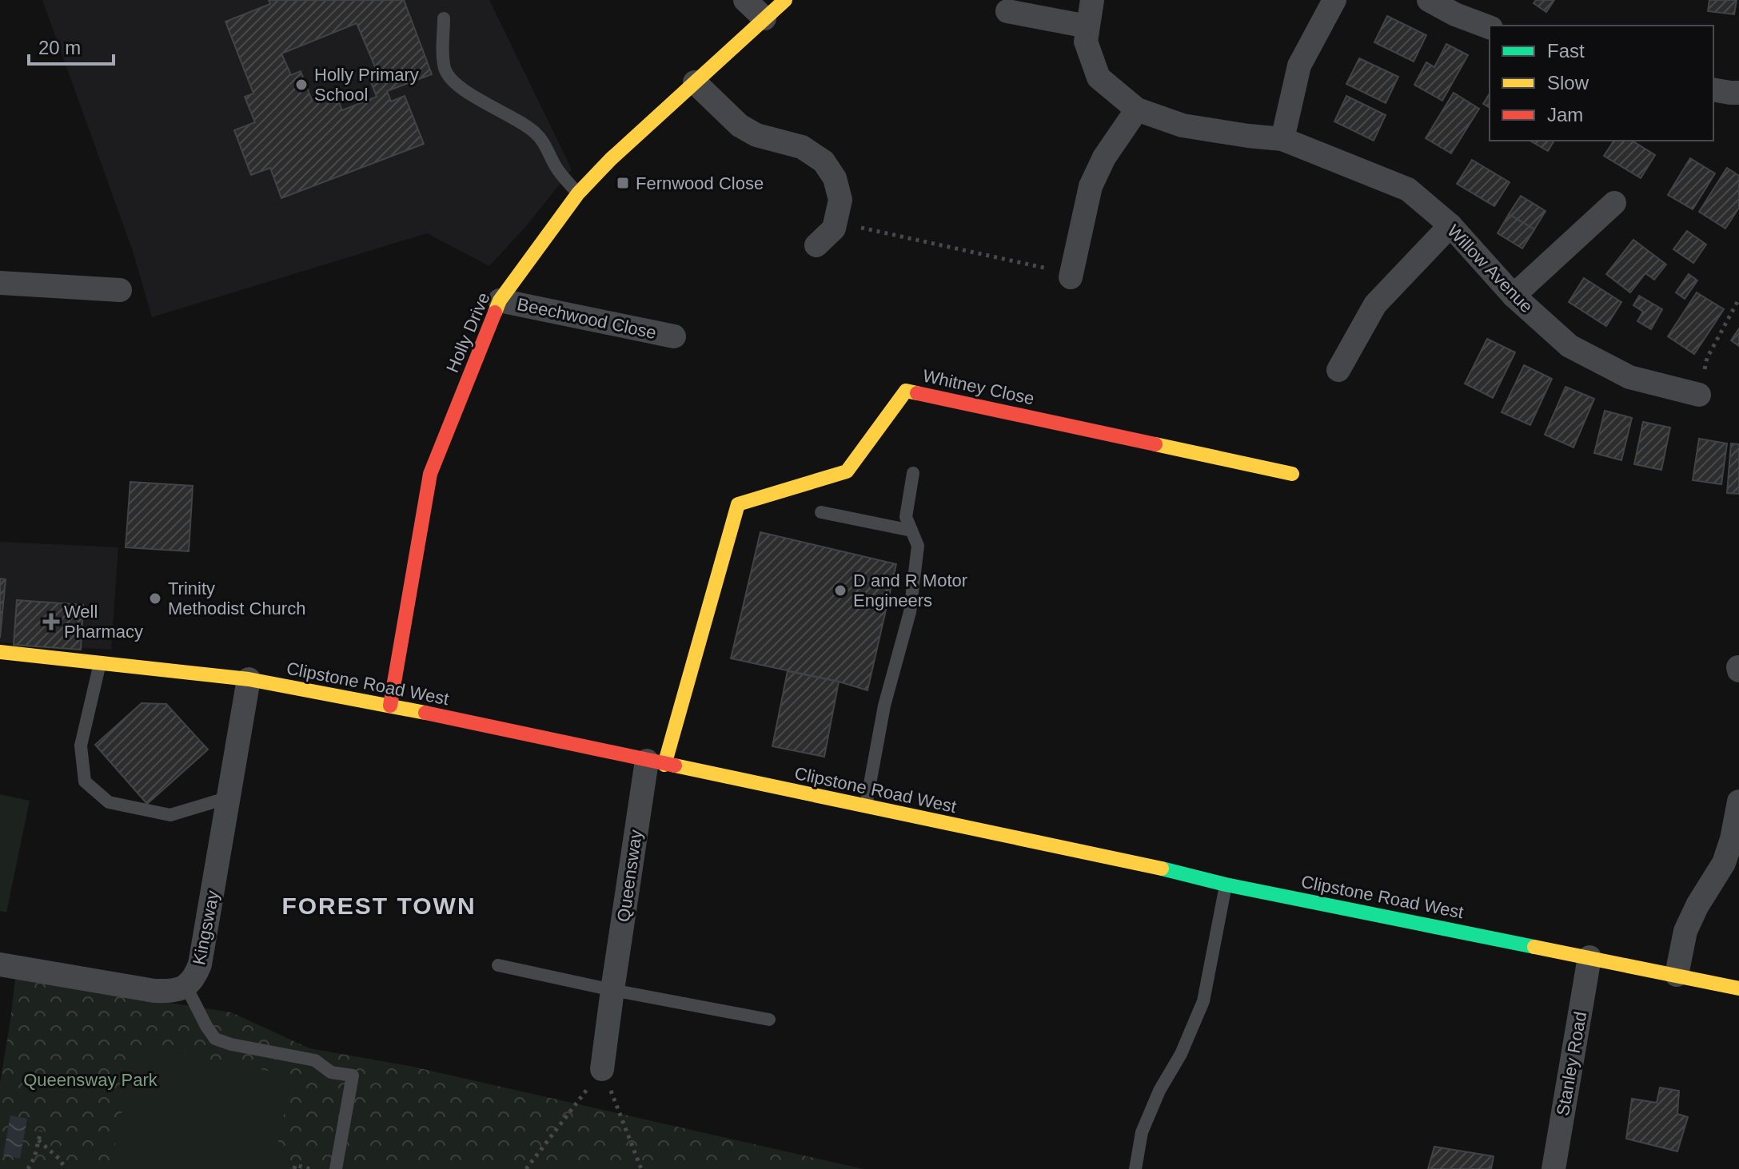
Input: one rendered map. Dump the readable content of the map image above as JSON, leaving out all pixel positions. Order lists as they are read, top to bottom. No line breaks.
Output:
{"streets":{"main road":["Holly Drive","Whitney Close","Clipstone Road West"],"street":["Willow Avenue","Beechwood Close","Queensway","Kingsway","Stanley Road"]},"crossings":[["Beechwood Close","Holly Drive"],["Holly Drive","Clipstone Road West"],["Whitney Close","Clipstone Road West"],["Whitney Close","Queensway"],["Clipstone Road West","Queensway"],["Clipstone Road West","Kingsway"],["Clipstone Road West","Stanley Road"]],"districts":["FOREST TOWN"],"parks":["Queensway Park"],"places":{"other":["Holly Primary School","D and R Motor Engineers","Trinity Methodist Church"],"transit":["Fernwood Close"],"health":["Well Pharmacy"]},"legend":["Fast","Slow","Jam"],"scale_bar":"20 m"}
